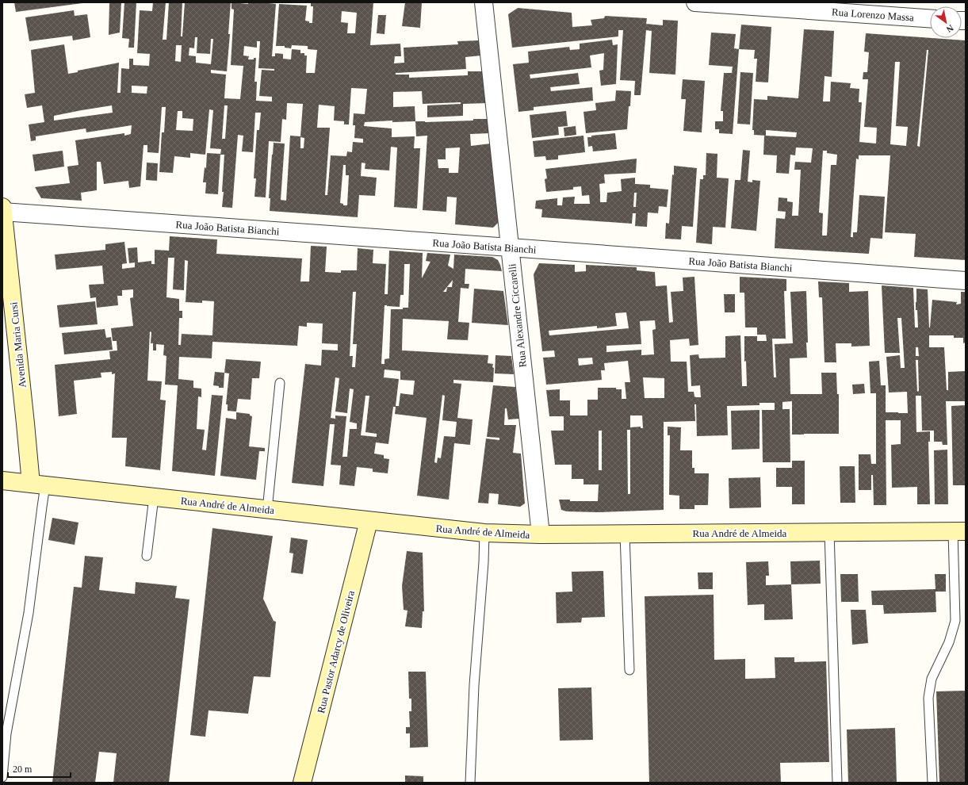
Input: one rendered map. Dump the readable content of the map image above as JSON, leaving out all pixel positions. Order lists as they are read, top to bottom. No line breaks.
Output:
{"streets":{"main road":["Avenida Maria Cursi","Rua André de Almeida","Rua Pastor Adarcy de Oliveira"],"street":["Rua Lorenzo Massa","Rua João Batista Bianchi","Rua Alexandre Ciccarelli"]},"crossings":[["Rua João Batista Bianchi","Rua Alexandre Ciccarelli"],["Rua João Batista Bianchi","Avenida Maria Cursi"],["Rua Alexandre Ciccarelli","Rua André de Almeida"],["Avenida Maria Cursi","Rua André de Almeida"],["Rua André de Almeida","Rua Pastor Adarcy de Oliveira"]],"scale_bar":"20 m","north":"bottom right"}
